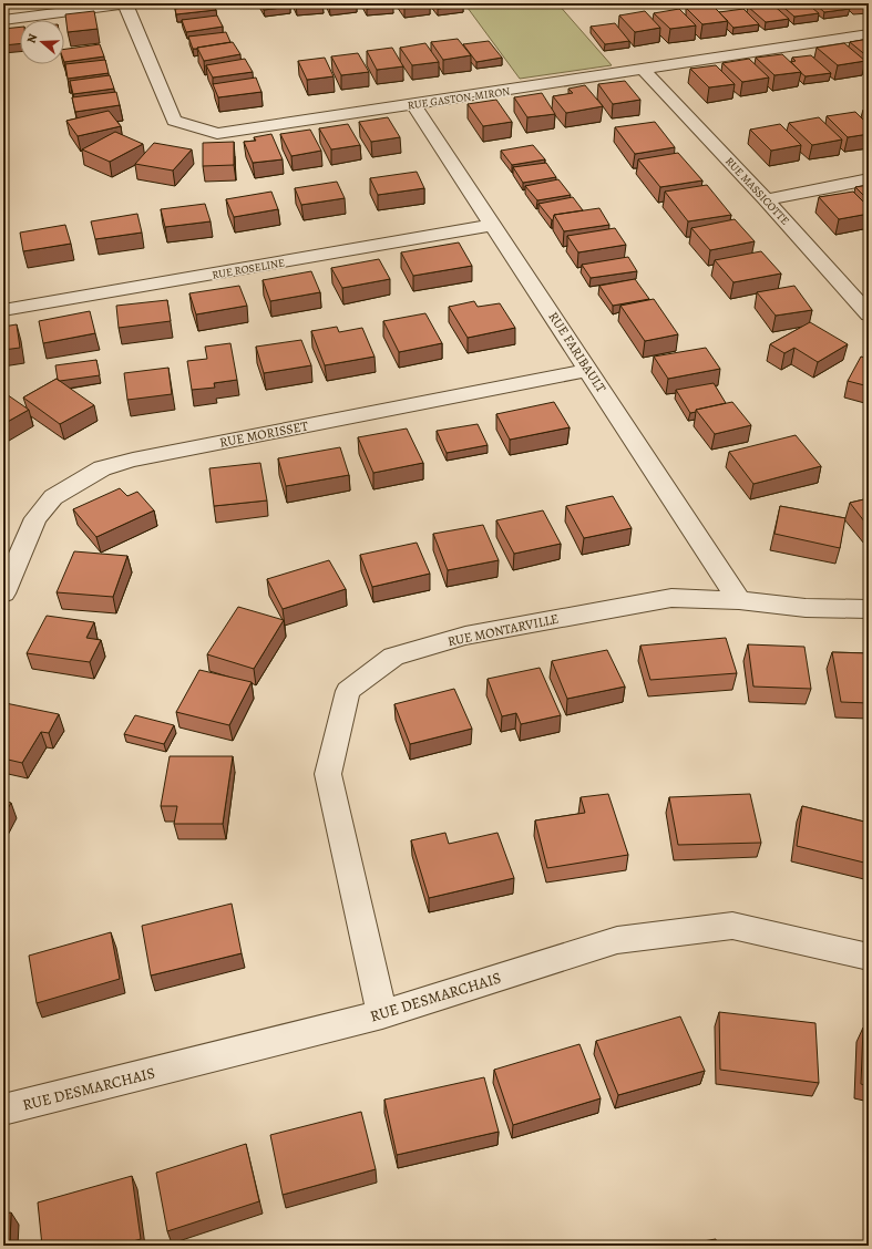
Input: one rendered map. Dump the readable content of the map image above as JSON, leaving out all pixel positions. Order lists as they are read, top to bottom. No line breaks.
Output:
{"streets":{"street":["RUE GASTON-MIRON","RUE MASSICOTTE","RUE ROSELINE","RUE FARIBAULT","RUE MORISSET","RUE MONTARVILLE","RUE DESMARCHAIS"]},"crossings":[["RUE GASTON-MIRON","RUE MASSICOTTE"],["RUE GASTON-MIRON","RUE FARIBAULT"],["RUE ROSELINE","RUE FARIBAULT"],["RUE FARIBAULT","RUE MORISSET"],["RUE FARIBAULT","RUE MONTARVILLE"],["RUE MONTARVILLE","RUE DESMARCHAIS"]],"north":"left"}
